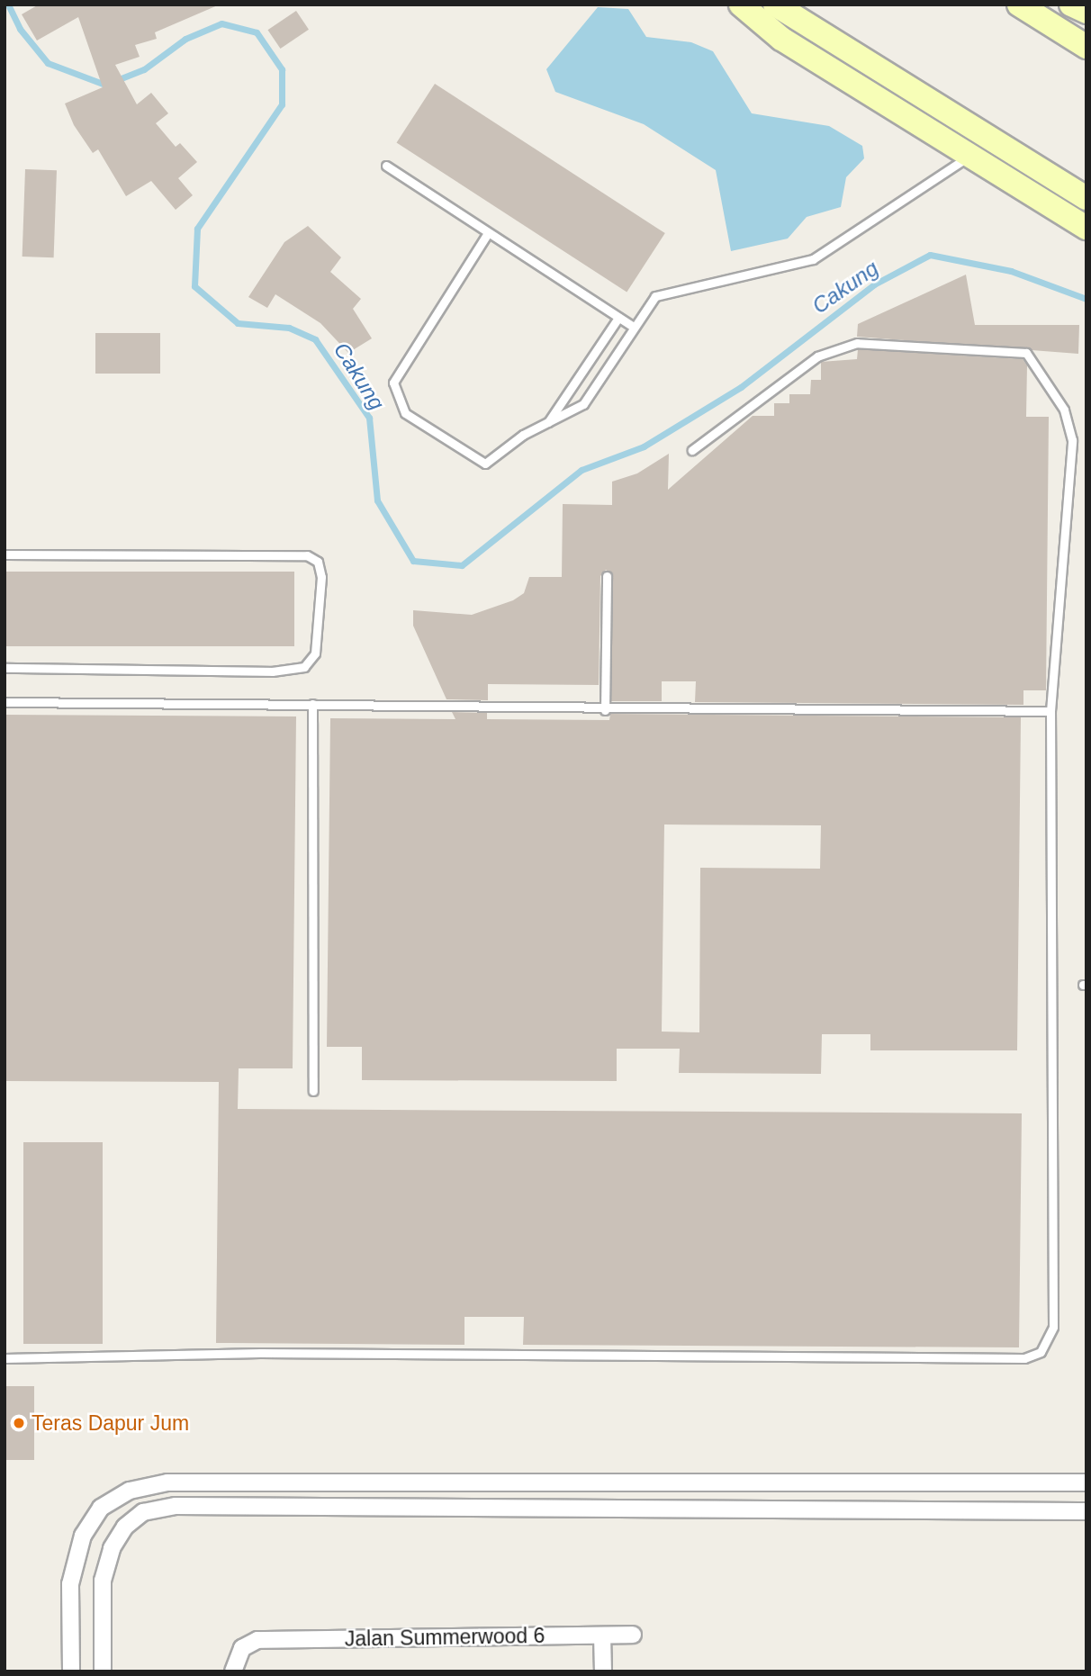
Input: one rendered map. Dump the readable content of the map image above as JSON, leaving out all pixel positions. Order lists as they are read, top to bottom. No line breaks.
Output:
{"streets":{"street":["Jalan Summerwood 6"]},"water":["Cakung"],"places":["Teras Dapur Jum"]}
